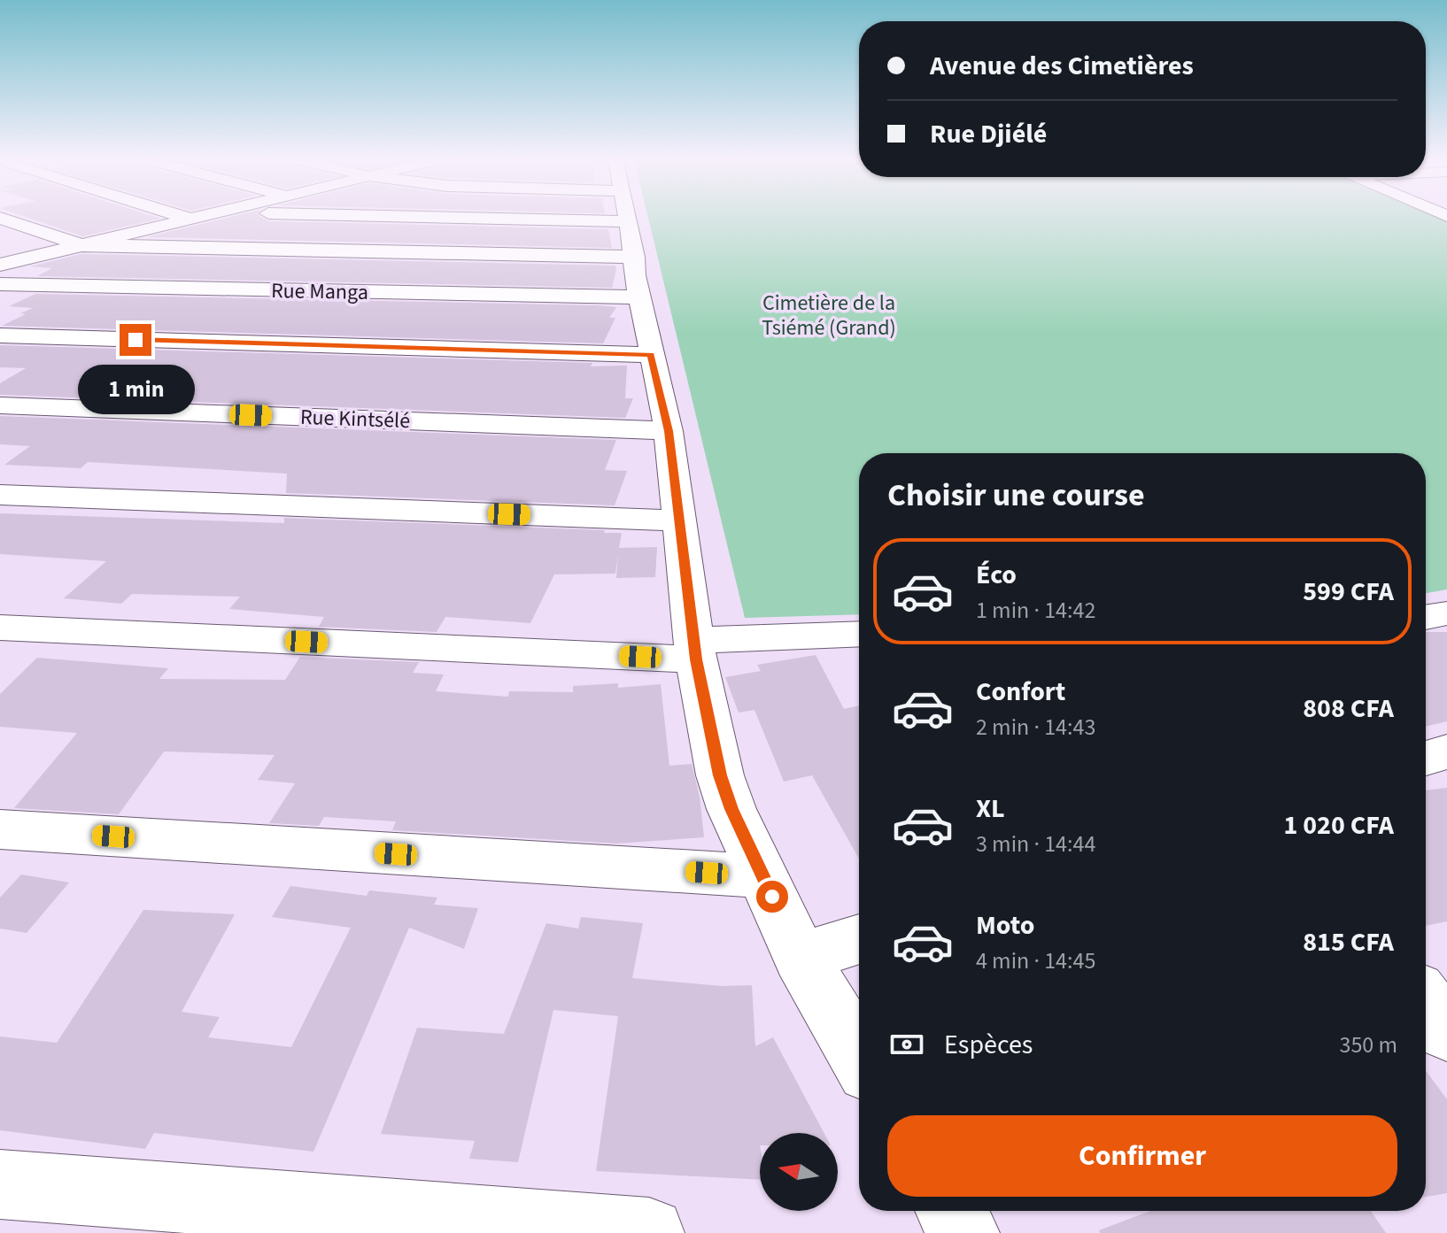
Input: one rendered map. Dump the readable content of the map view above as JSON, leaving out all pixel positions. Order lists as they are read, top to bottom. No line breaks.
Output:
{"streets":{"street":["Rue Manga","Rue Kintsélé"]},"parks":["Cimetière de la Tsiémé (Grand)"],"north":"left","page":{"banner":["Avenue des Cimetières","Rue Djiélé"],"bubble":"1 min","heading":"Choisir une course","list":[{"name":"Éco","note":"1 min · 14:42","value":"599 CFA"},{"name":"Confort","note":"2 min · 14:43","value":"808 CFA"},{"name":"XL","note":"3 min · 14:44","value":"1 020 CFA"},{"name":"Moto","note":"4 min · 14:45","value":"815 CFA"}],"pay":["Espèces","350 m"],"buttons":"Confirmer"}}
